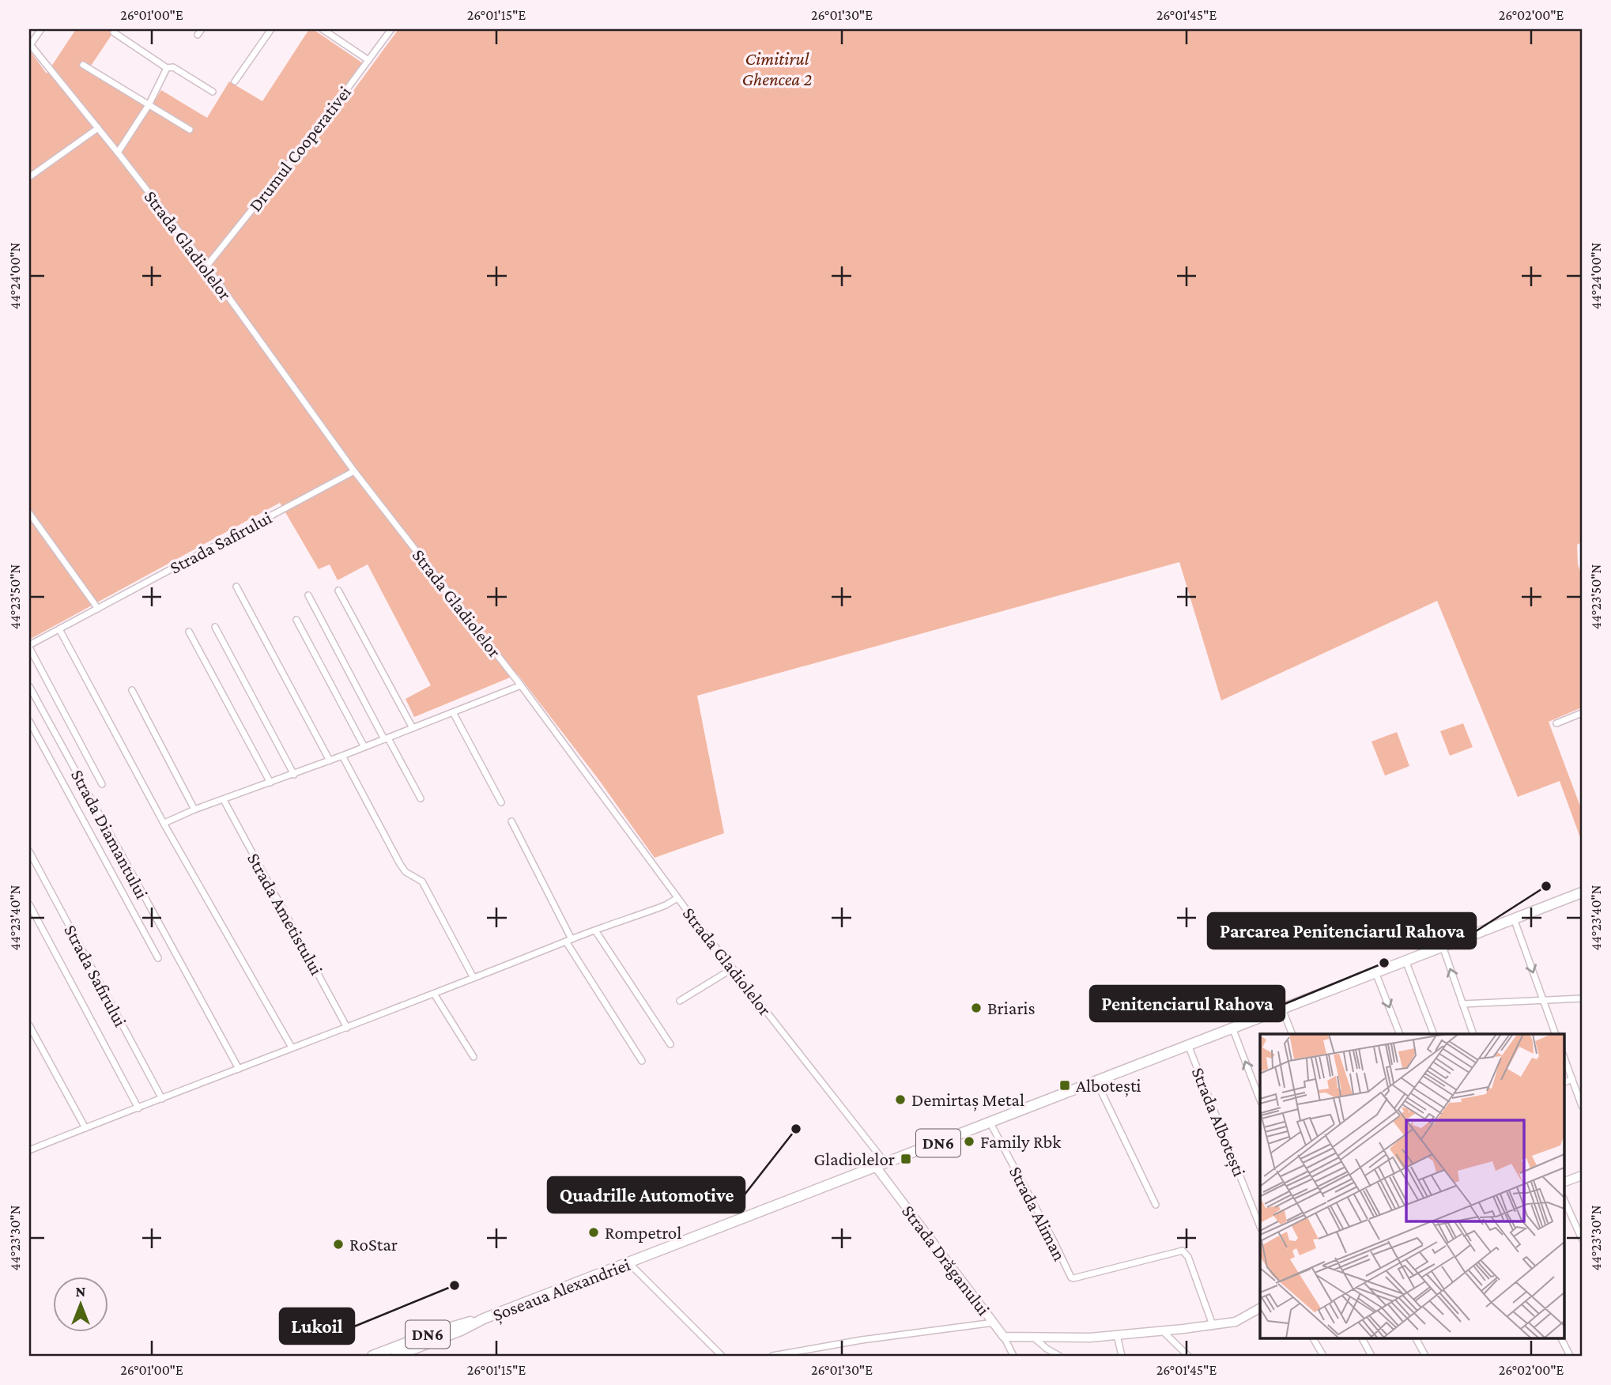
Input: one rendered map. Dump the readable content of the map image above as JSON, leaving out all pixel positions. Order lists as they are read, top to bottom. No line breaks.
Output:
{"streets":{"main road":["DN6","Șoseaua Alexandriei"],"street":["Drumul Cooperativei","Strada Gladiolelor","Strada Safirului","Strada Diamantului","Strada Ametistului","Strada Albotești","Strada Aliman","Strada Drăganului"]},"crossings":[["Drumul Cooperativei","Strada Gladiolelor"],["Strada Gladiolelor","Strada Safirului"],["Strada Gladiolelor","DN6"],["Strada Gladiolelor","Strada Drăganului"],["Strada Gladiolelor","Șoseaua Alexandriei"],["Strada Albotești","DN6"],["DN6","Strada Aliman"],["DN6","Strada Drăganului"],["DN6","Șoseaua Alexandriei"],["Strada Drăganului","Șoseaua Alexandriei"]],"parks":["Cimitirul Ghencea 2"],"places":{"other":["Parcarea Penitenciarul Rahova","Penitenciarul Rahova","Briaris","Demirtaș Metal","Quadrille Automotive","Family Rbk","Rompetrol","RoStar","Lukoil"],"transit":["Albotești","Gladiolelor"]},"north":"top","coordinates":["26°01'00\"E","26°01'15\"E","26°01'30\"E","26°01'45\"E","26°02'00\"E","44°24'00\"N","44°23'50\"N","44°23'40\"N","44°23'30\"N"]}
